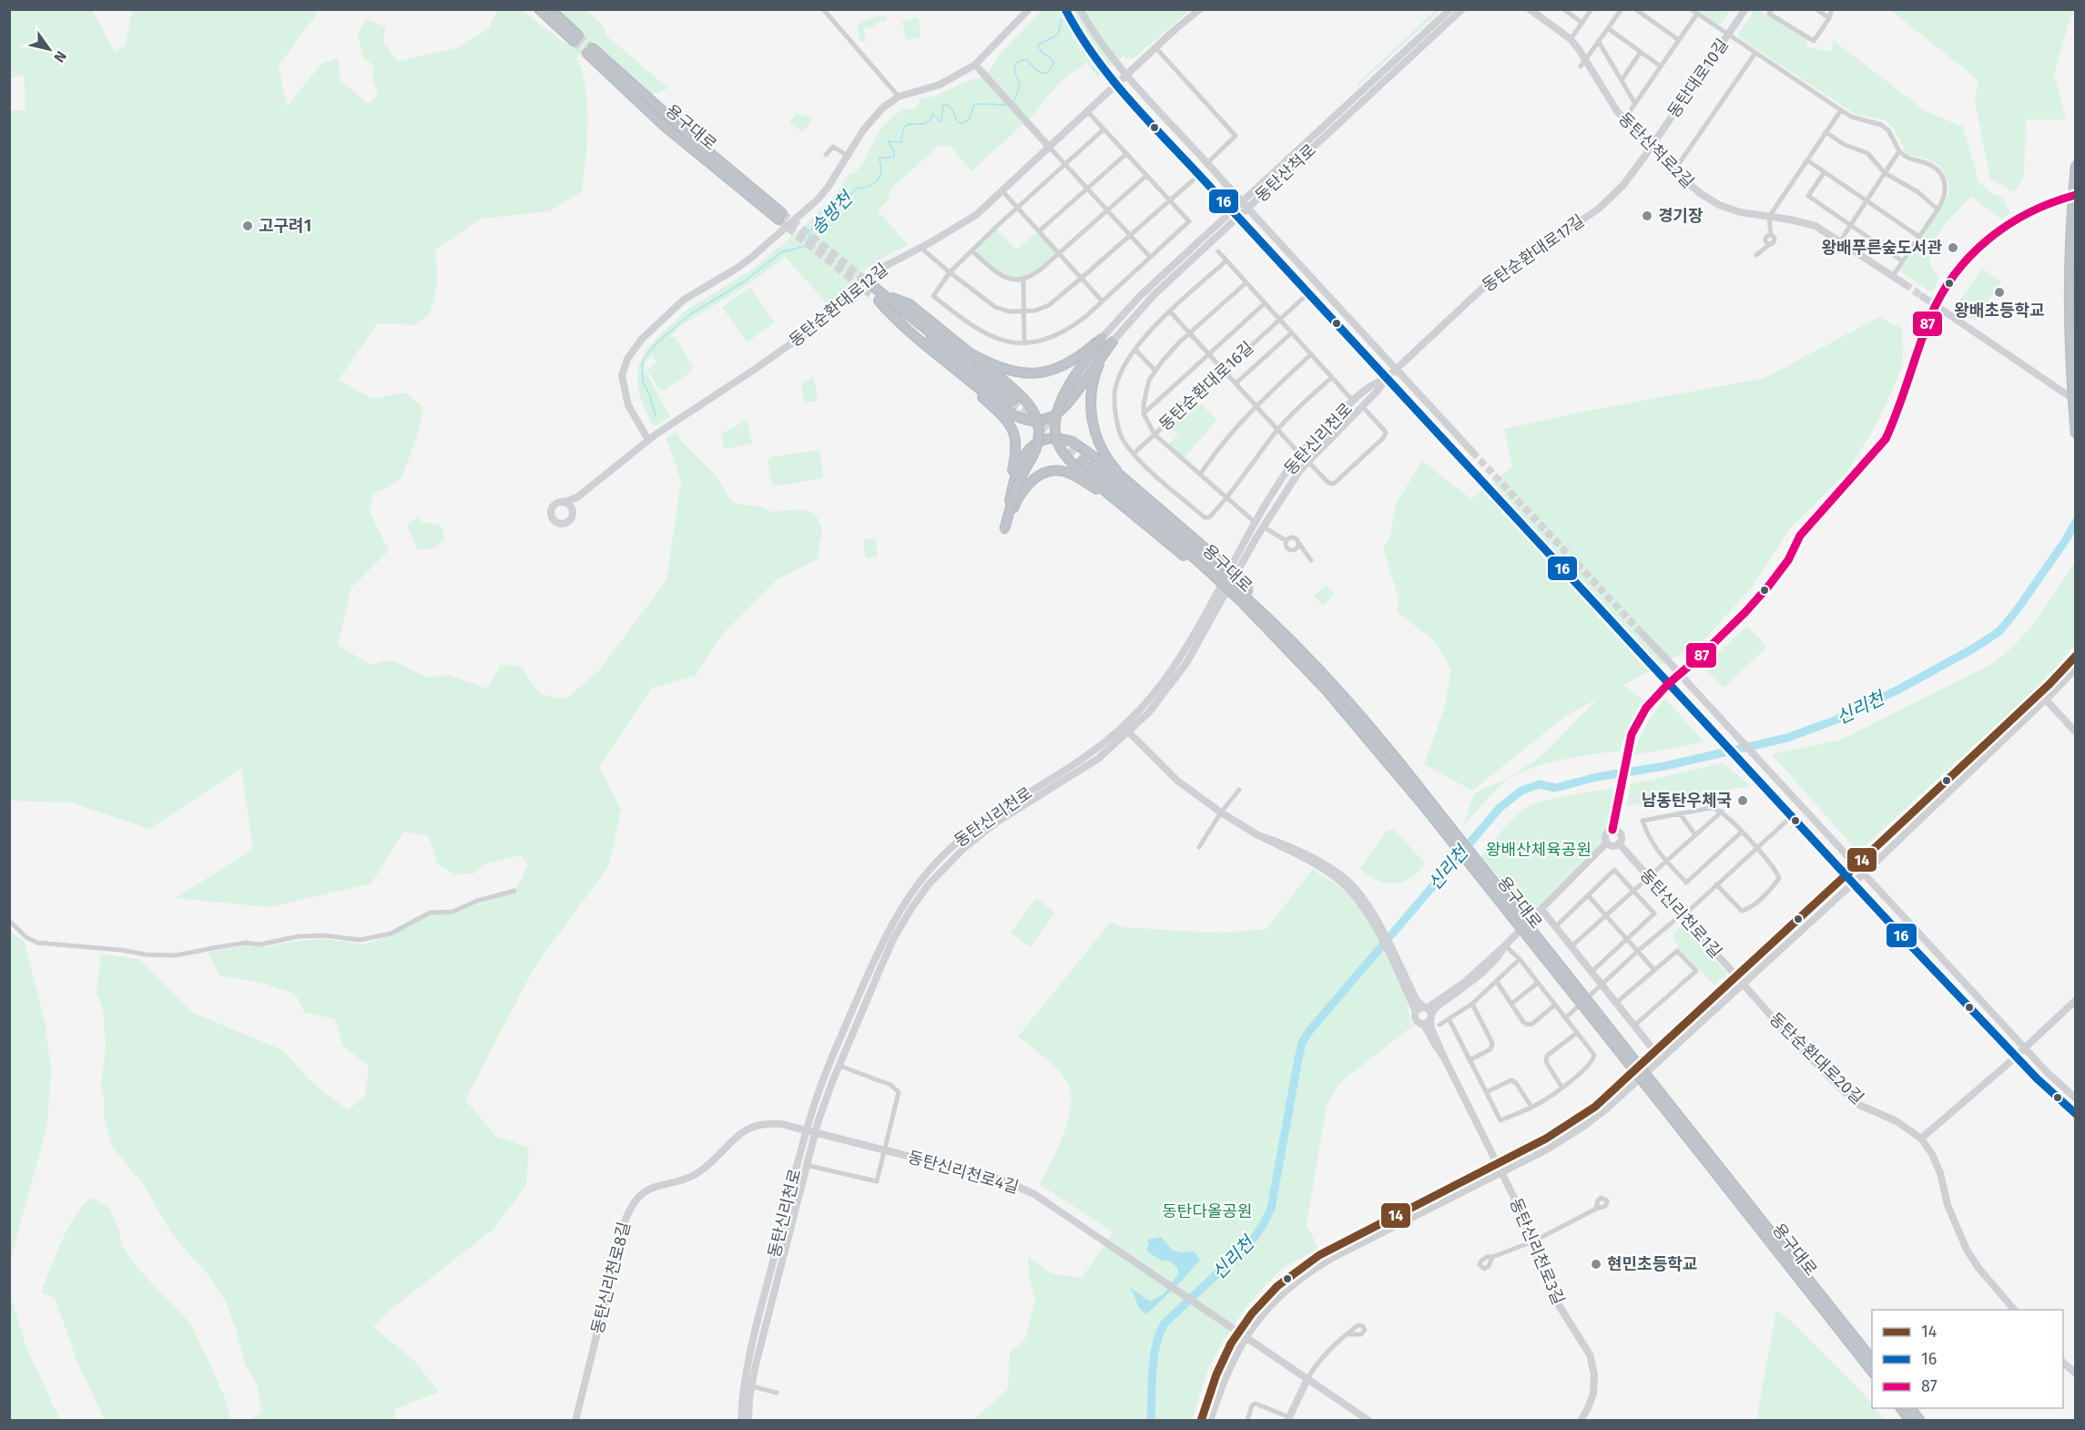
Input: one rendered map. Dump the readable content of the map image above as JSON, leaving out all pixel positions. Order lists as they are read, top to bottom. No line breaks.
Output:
{"streets":{"highway":["용구대로"],"main road":["동탄대로10길","동탄산척로2길","동탄산척로","동탄순환대로17길","동탄순환대로12길","동탄신리천로","동탄신리천로1길","동탄순환대로20길","동탄신리천로4길","동탄신리천로3길","동탄신리천로8길"],"street":["동탄순환대로16길"]},"crossings":[["동탄대로10길","동탄산척로2길"],["동탄대로10길","동탄순환대로17길"],["동탄산척로2길","동탄순환대로17길"],["동탄순환대로17길","동탄신리천로"],["동탄신리천로","동탄신리천로4길"],["동탄신리천로","동탄신리천로8길"],["동탄신리천로1길","동탄순환대로20길"],["동탄신리천로4길","동탄신리천로8길"]],"water":["송방천","신리천"],"parks":["왕배산체육공원","동탄다올공원"],"places":["경기장","고구려1","왕배푸른숲도서관","왕배초등학교","남동탄우체국","현민초등학교"],"lines":["transit line 16","transit line 87","transit line 14"],"legend":["14","16","87"],"north":"bottom right"}
